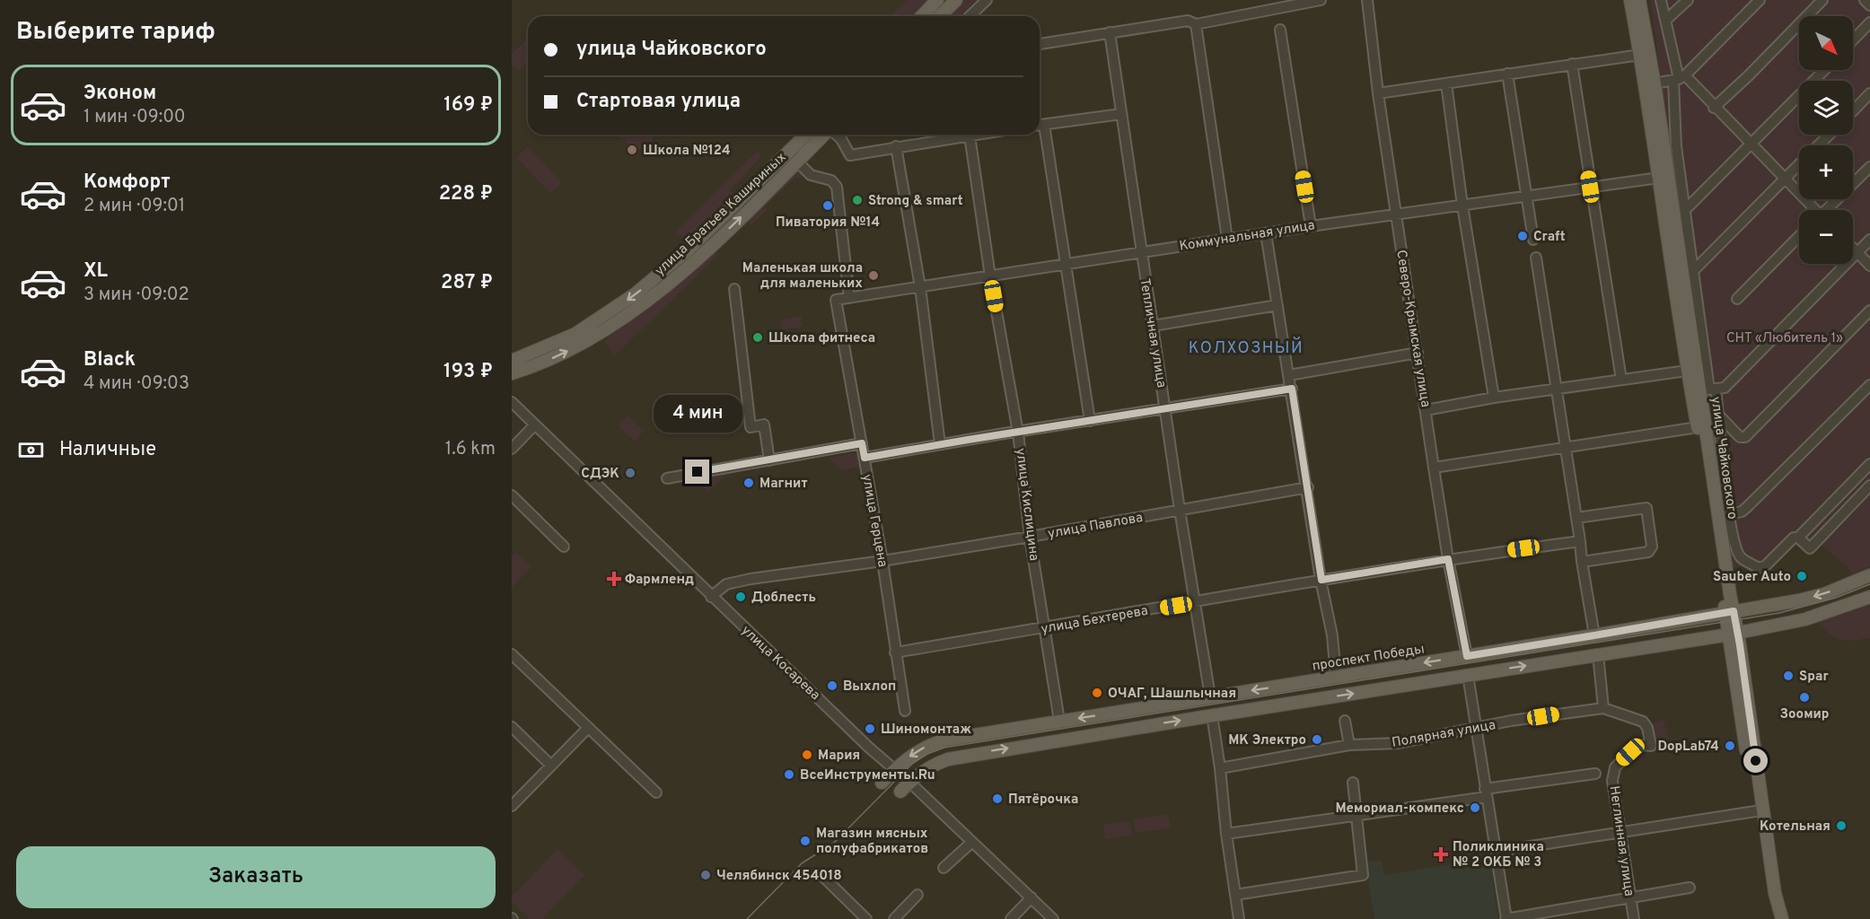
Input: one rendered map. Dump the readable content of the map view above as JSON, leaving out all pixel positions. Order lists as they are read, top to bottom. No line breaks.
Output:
{"streets":{"main road":["улица Братьев Кашириных","улица Чайковского","проспект Победы"],"street":["Коммунальная улица","Северо-Крымская улица","Тепличная улица","улица Кислицина","улица Герцена","улица Павлова","улица Бехтерева","улица Косарева","Полярная улица","Неглинная улица"]},"crossings":[["Коммунальная улица","Северо-Крымская улица"],["Коммунальная улица","Тепличная улица"],["Коммунальная улица","улица Чайковского"],["Коммунальная улица","улица Кислицина"],["Коммунальная улица","улица Герцена"],["Северо-Крымская улица","улица Бехтерева"],["Северо-Крымская улица","проспект Победы"],["Тепличная улица","улица Павлова"],["Тепличная улица","улица Бехтерева"],["Тепличная улица","проспект Победы"],["улица Чайковского","проспект Победы"],["улица Кислицина","улица Павлова"],["улица Кислицина","улица Бехтерева"],["улица Кислицина","проспект Победы"],["улица Герцена","улица Павлова"],["улица Герцена","улица Бехтерева"],["улица Павлова","улица Косарева"],["проспект Победы","улица Косарева"],["Полярная улица","Неглинная улица"]],"districts":["КОЛХОЗНЫЙ"],"parks":["СНТ «Любитель 1»"],"places":{"other":["Школа №124","Strong & smart","Пиватория №14","Craft","Маленькая школа для маленьких","Школа фитнеса","СДЭК","Магнит","Sauber Auto","Доблесть","Spar","Выхлоп","ОЧАГ, Шашлычная","Зоомир","Шиномонтаж","МК Электро","DopLab74","Мария","ВсеИнструменты.Ru","Пятёрочка","Мемориал-компекс","Котельная","Магазин мясных полуфабрикатов","Челябинск 454018"],"health":["Фармленд","Поликлиника № 2 ОКБ № 3"]},"north":"bottom right","page":{"heading":"Выберите тариф","map_buttons":["+","−"],"banner":["улица Чайковского","Стартовая улица"],"list":[{"name":"Эконом","note":"1 мин · 09:00","value":"169 ₽"},{"name":"Комфорт","note":"2 мин · 09:01","value":"228 ₽"},{"name":"XL","note":"3 мин · 09:02","value":"287 ₽"},{"name":"Black","note":"4 мин · 09:03","value":"193 ₽"}],"bubble":"4 мин","pay":["Наличные","1.6 km"],"buttons":"Заказать"}}
